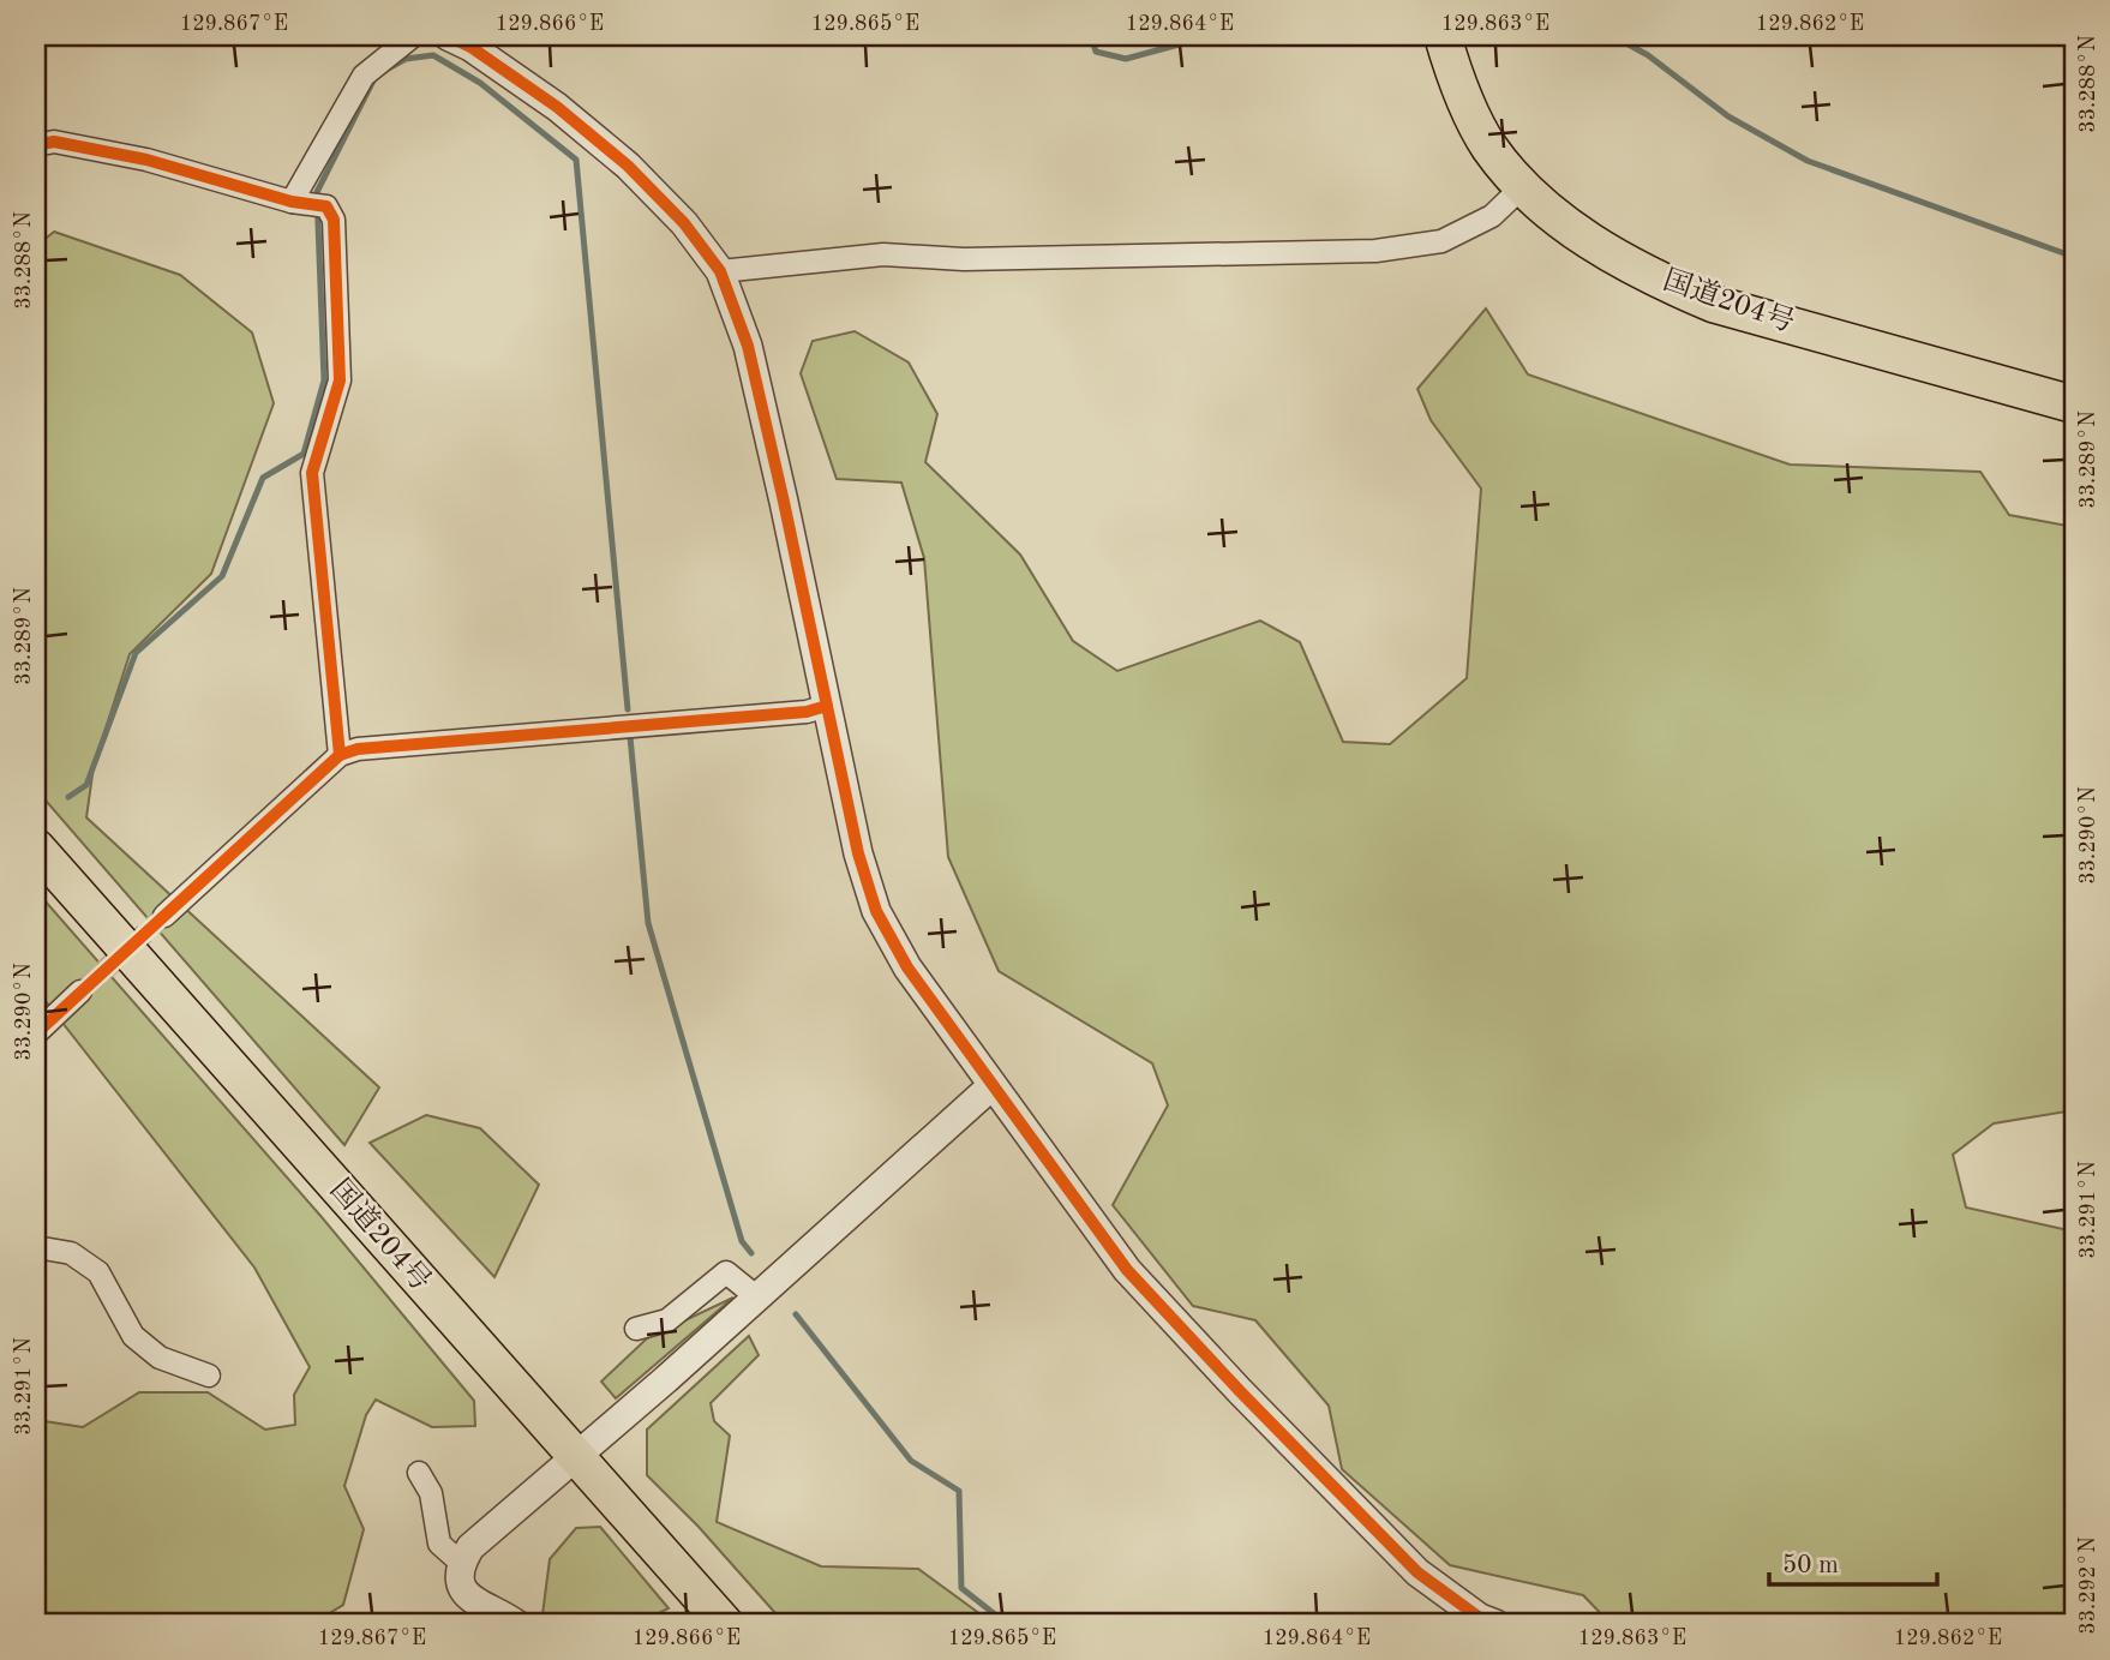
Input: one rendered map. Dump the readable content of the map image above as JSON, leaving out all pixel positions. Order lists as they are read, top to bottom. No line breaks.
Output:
{"streets":{"highway":["国道204号"]},"scale_bar":"50 m","coordinates":["129.867°E","129.866°E","129.865°E","129.864°E","129.863°E","129.862°E","33.288°N","33.289°N","33.290°N","33.291°N","33.292°N"]}
